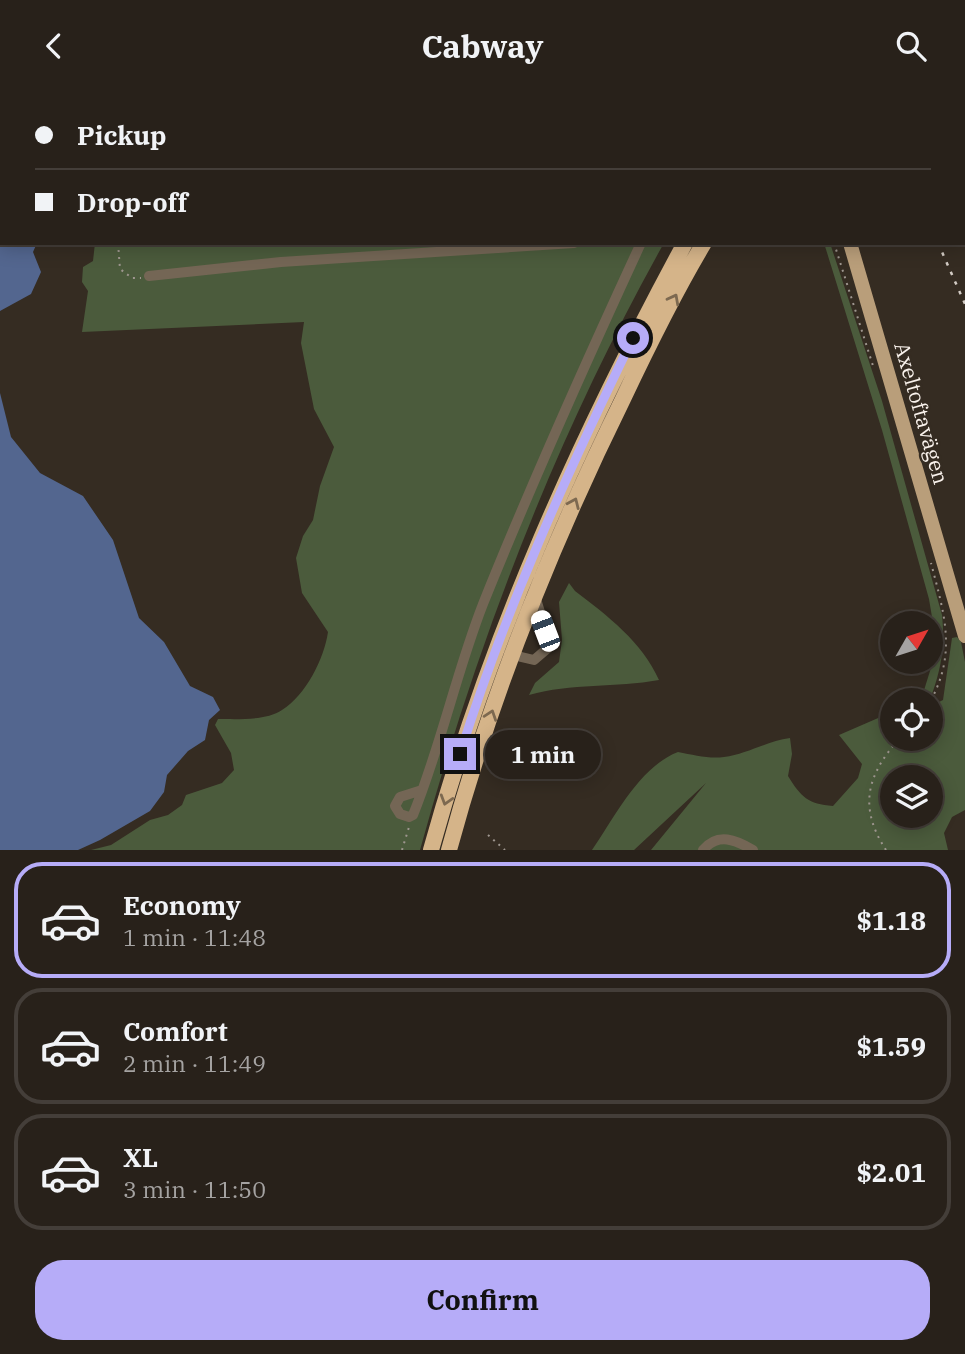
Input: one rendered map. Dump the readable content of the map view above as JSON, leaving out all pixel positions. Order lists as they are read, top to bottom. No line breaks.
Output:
{"streets":{"main road":["Axeltoftavägen"]},"north":"top right","page":{"header":"Cabway","banner":["Pickup","Drop-off"],"bubble":"1 min","list":[{"name":"Economy","note":"1 min · 11:48","value":"$1.18"},{"name":"Comfort","note":"2 min · 11:49","value":"$1.59"},{"name":"XL","note":"3 min · 11:50","value":"$2.01"}],"buttons":"Confirm"}}
